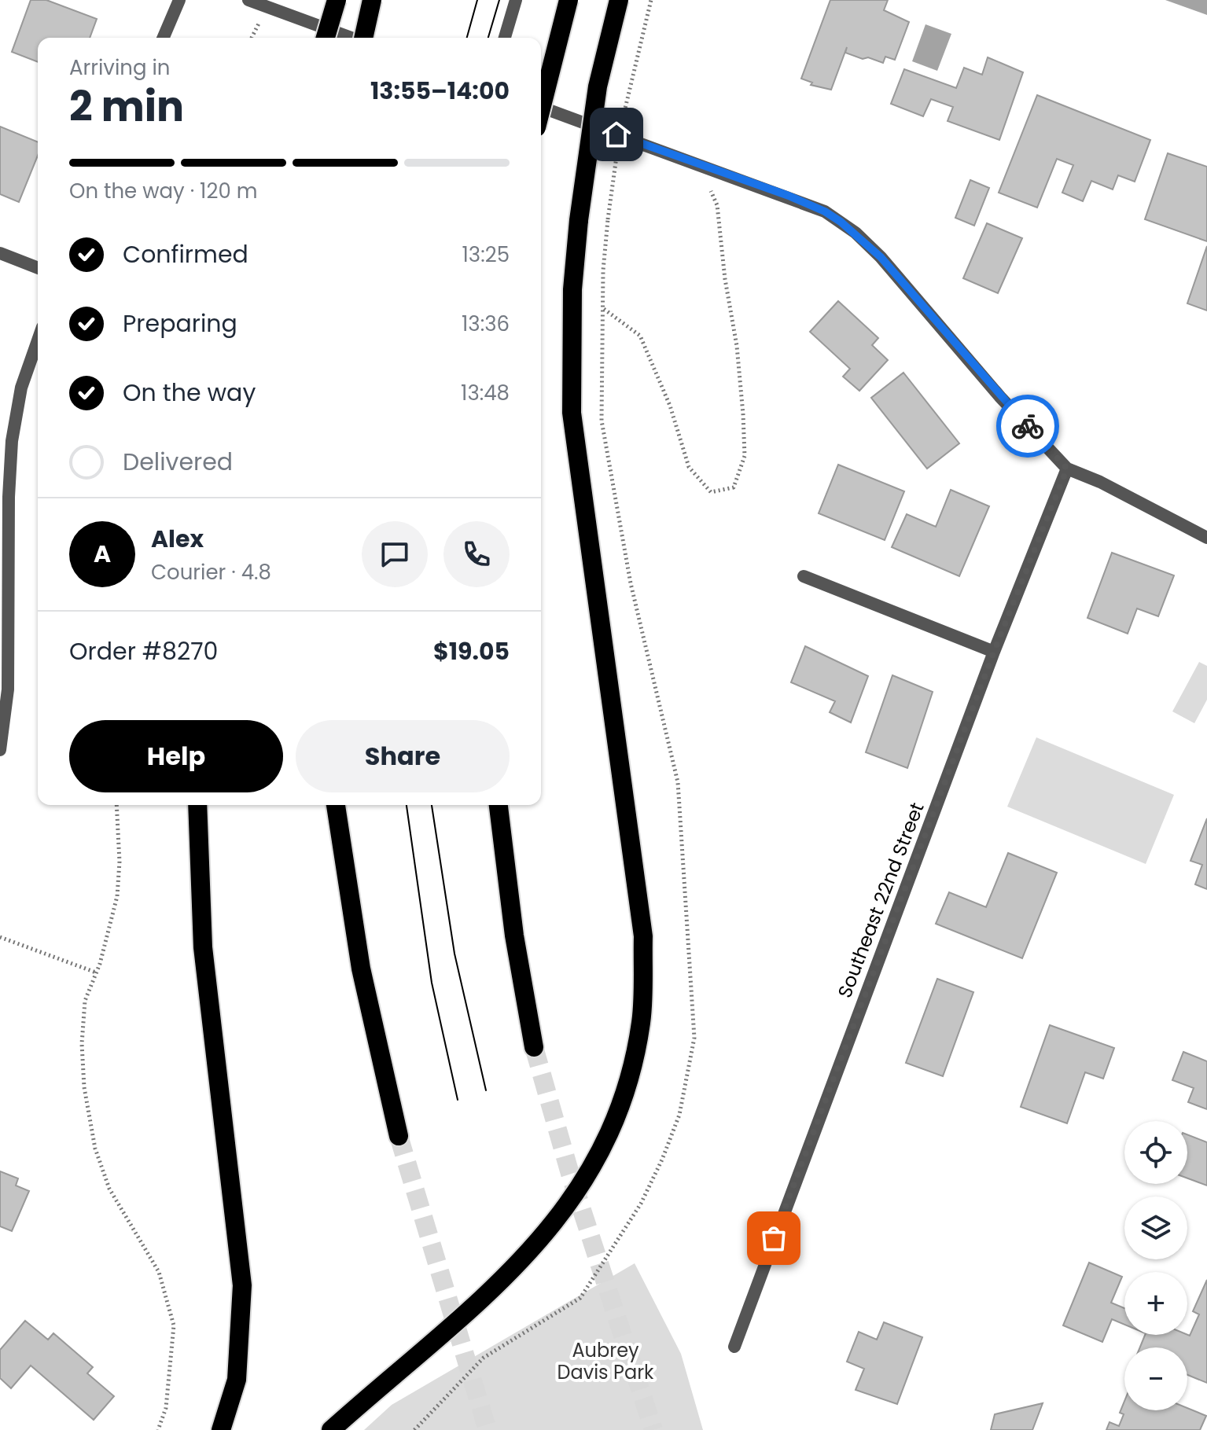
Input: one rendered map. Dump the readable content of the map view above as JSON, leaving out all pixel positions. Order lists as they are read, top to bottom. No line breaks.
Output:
{"streets":{"street":["Southeast 22nd Street"]},"parks":["Aubrey Davis Park"],"page":{"heading":["2 min","Arriving in","13:55–14:00"],"panel":["Alex","Courier · 4.8","Order #8270","$19.05"],"bar":"On the way · 120 m","list":[["Confirmed","13:25"],["Preparing","13:36"],["On the way","13:48"],"Delivered"],"round":"A","buttons":["Help","Share"],"map_buttons":["+","−"]}}
